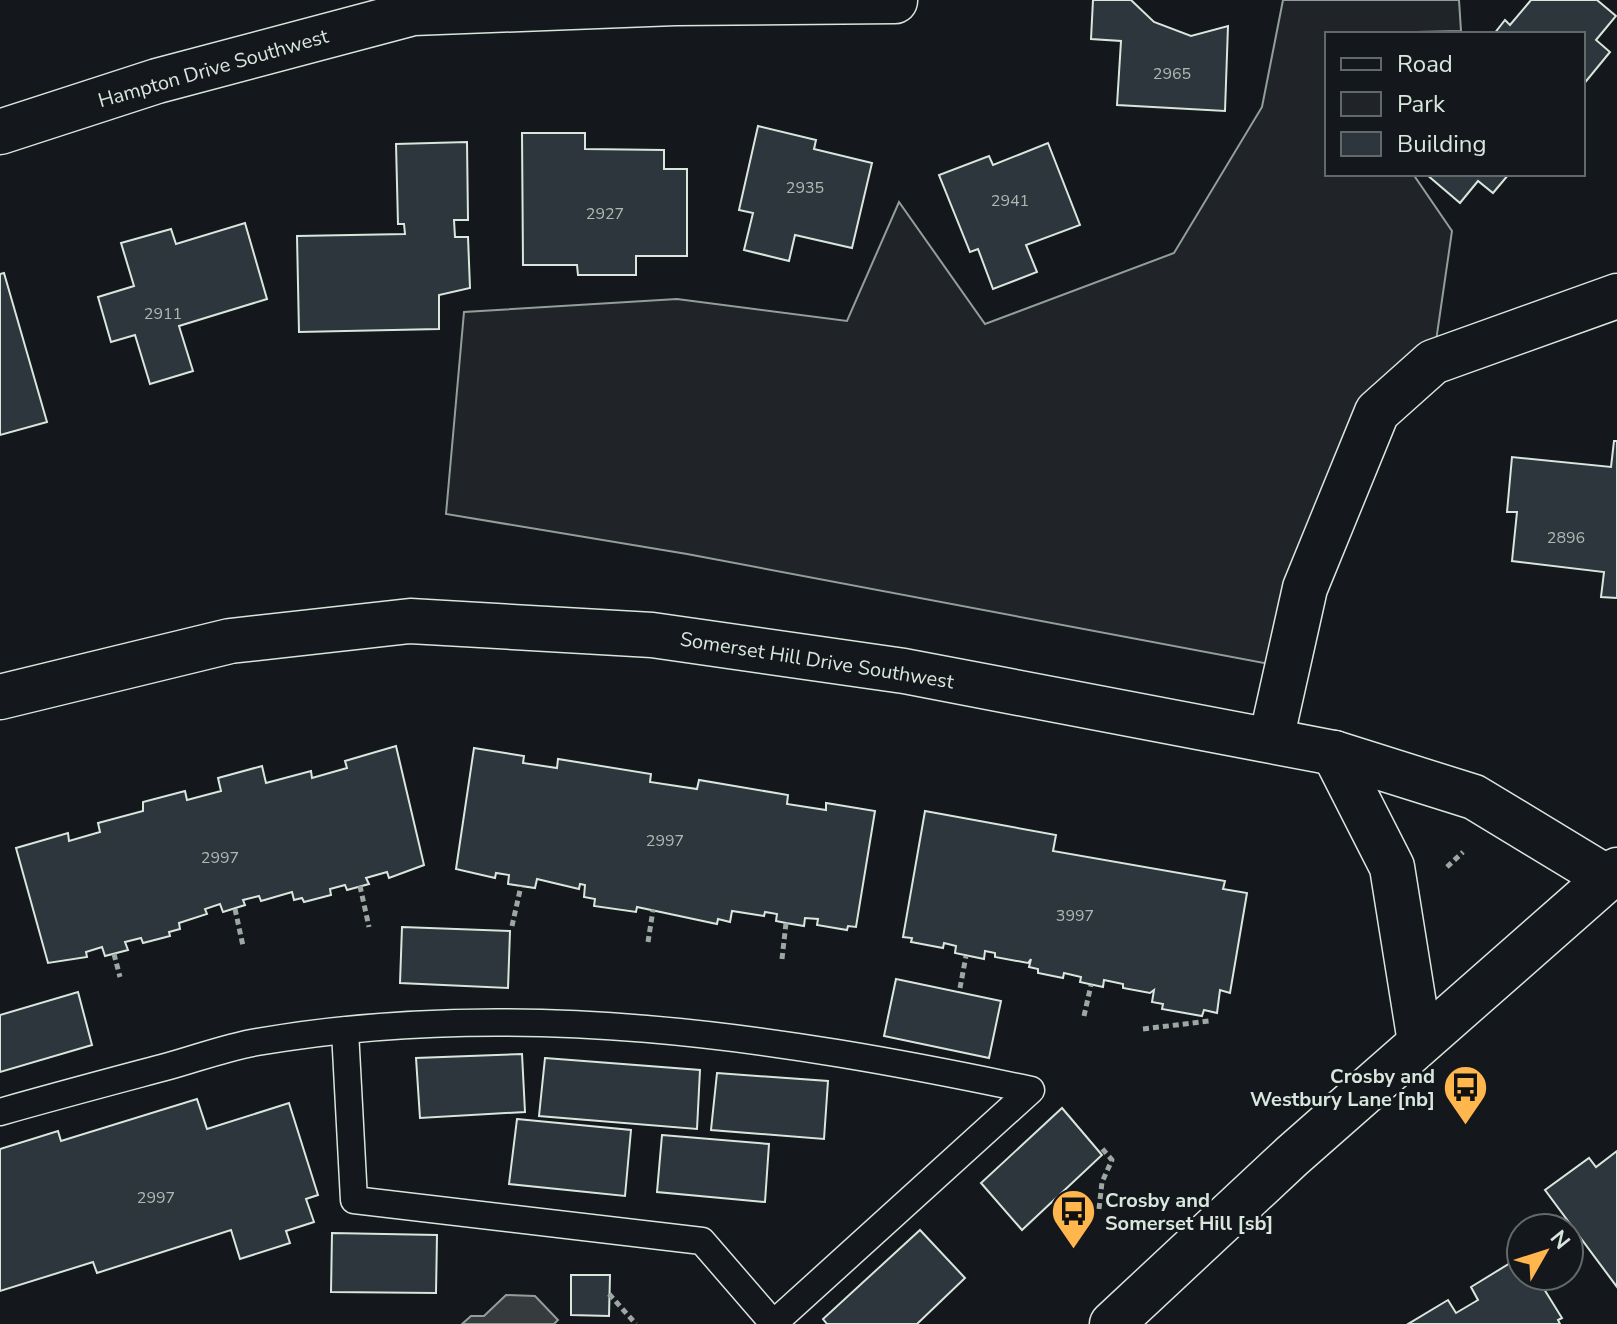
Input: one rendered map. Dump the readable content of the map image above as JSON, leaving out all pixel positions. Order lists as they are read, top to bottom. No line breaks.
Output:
{"streets":{"street":["Hampton Drive Southwest","Somerset Hill Drive Southwest"]},"places":{"bus stop":["Crosby and Westbury Lane [nb]","Crosby and Somerset Hill [sb]"]},"house_numbers":["2965","2935","2941","2927","2911","2896","2997","2997","3997","2997"],"legend":["Road","Park","Building"],"north":"top right"}
